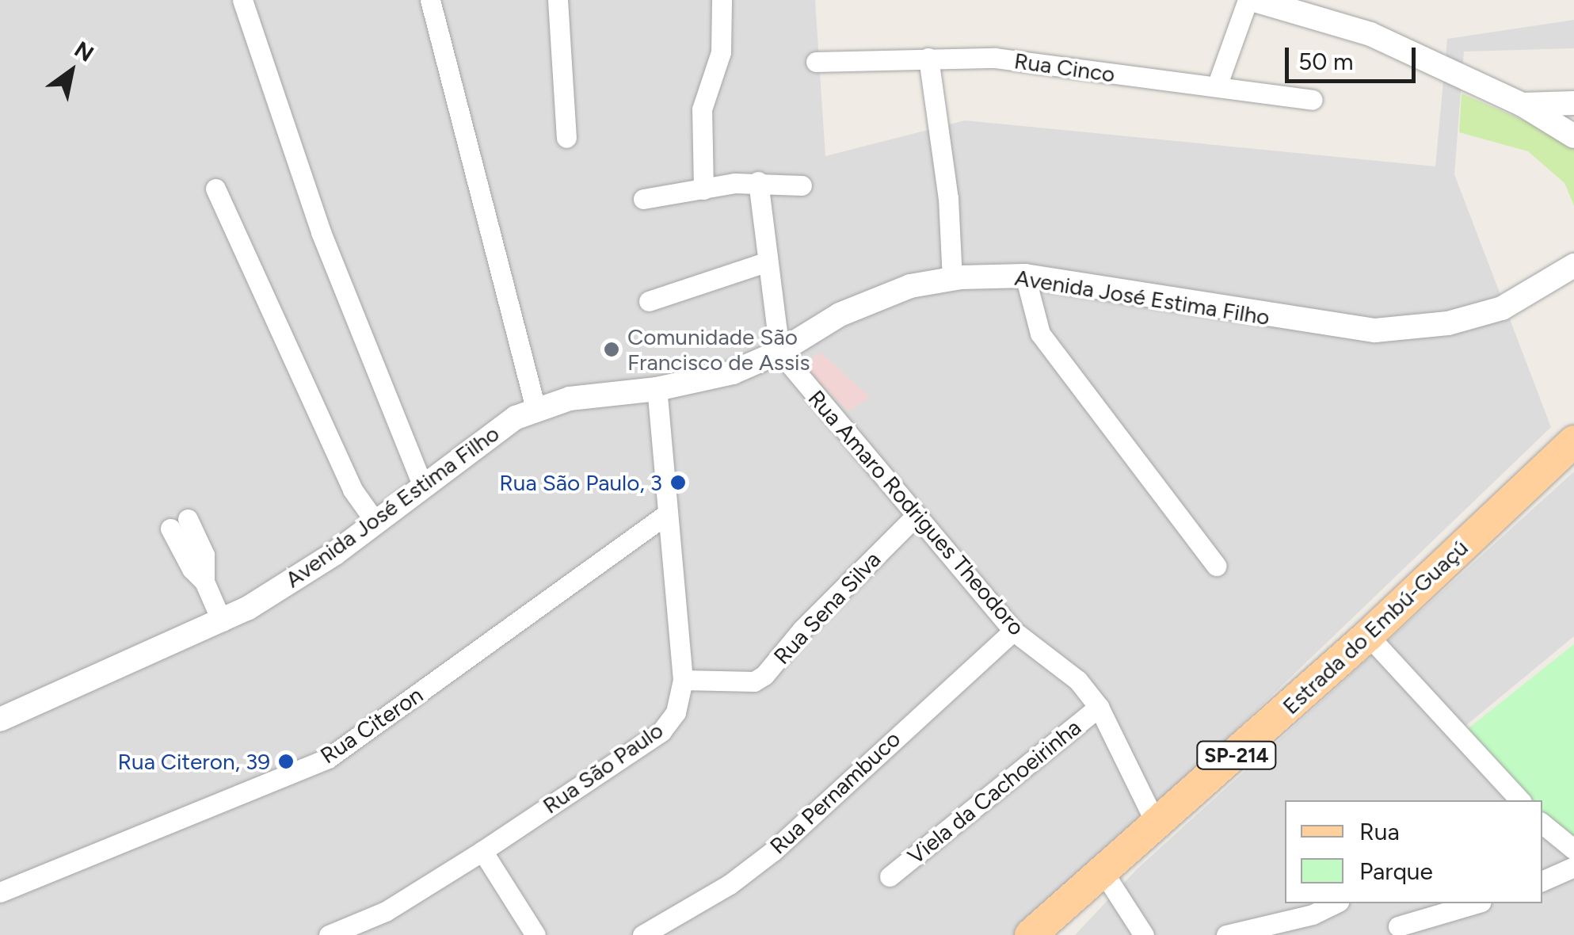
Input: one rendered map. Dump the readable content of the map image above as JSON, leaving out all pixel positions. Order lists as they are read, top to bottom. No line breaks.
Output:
{"streets":{"main road":["Estrada do Embú-Guaçú","SP-214"],"street":["Rua Cinco","Avenida José Estima Filho","Rua Amaro Rodrigues Theodoro","Rua Sena Silva","Rua Citeron","Rua São Paulo","Viela da Cachoeirinha","Rua Pernambuco"]},"crossings":[["Avenida José Estima Filho","Rua Amaro Rodrigues Theodoro"],["Avenida José Estima Filho","Rua São Paulo"],["Rua Amaro Rodrigues Theodoro","Rua Sena Silva"],["Rua Amaro Rodrigues Theodoro","Estrada do Embú-Guaçú"],["Rua Amaro Rodrigues Theodoro","Viela da Cachoeirinha"],["Rua Amaro Rodrigues Theodoro","Rua Pernambuco"],["Rua Sena Silva","Rua São Paulo"],["Rua Citeron","Rua São Paulo"]],"places":["Comunidade São Francisco de Assis","Rua São Paulo, 3","Rua Citeron, 39"],"legend":["Rua","Parque"],"scale_bar":"50 m","north":"top right"}
